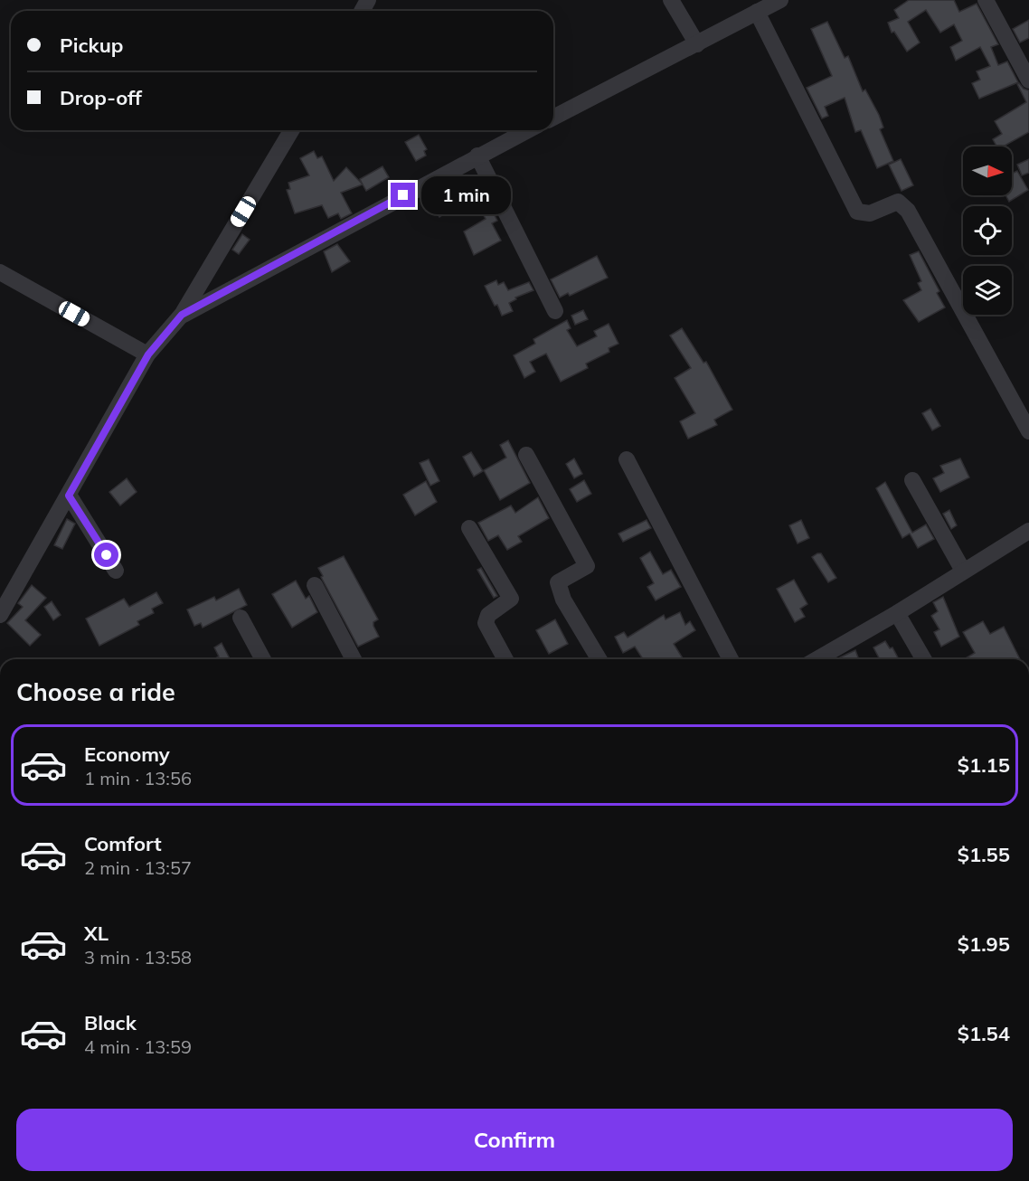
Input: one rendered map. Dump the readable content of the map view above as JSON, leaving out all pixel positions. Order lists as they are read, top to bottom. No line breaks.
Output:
{"north":"right","page":{"banner":["Pickup","Drop-off"],"bubble":"1 min","heading":"Choose a ride","list":[{"name":"Economy","note":"1 min · 13:56","value":"$1.15"},{"name":"Comfort","note":"2 min · 13:57","value":"$1.55"},{"name":"XL","note":"3 min · 13:58","value":"$1.95"},{"name":"Black","note":"4 min · 13:59","value":"$1.54"}],"buttons":"Confirm"}}
